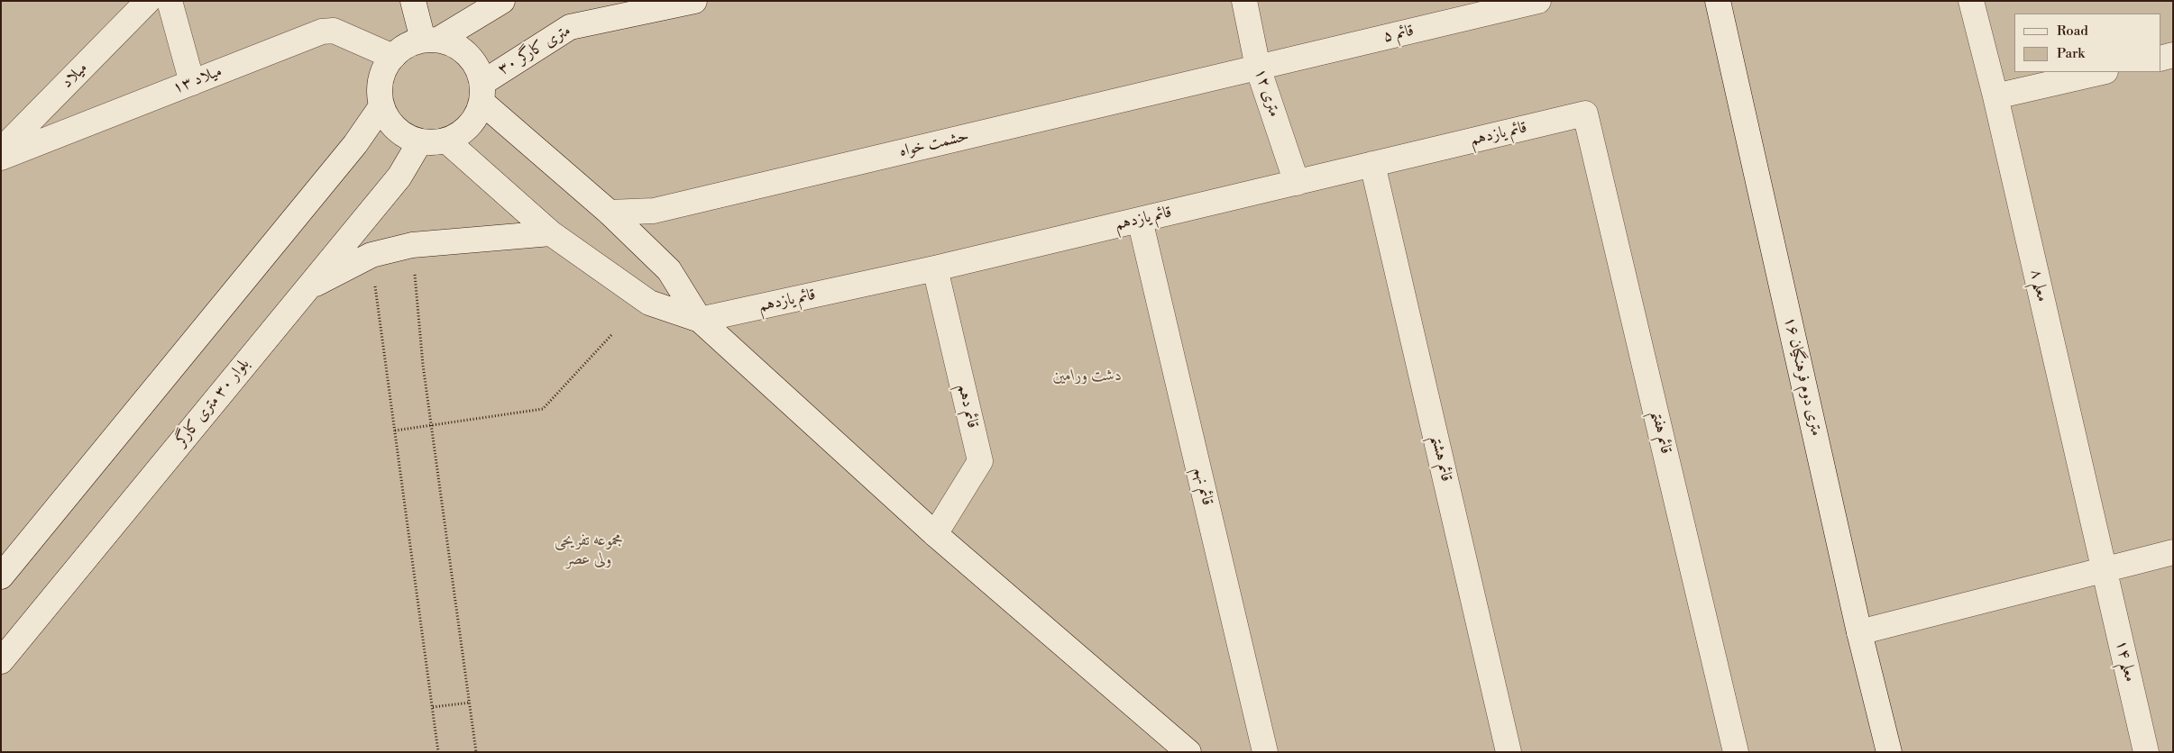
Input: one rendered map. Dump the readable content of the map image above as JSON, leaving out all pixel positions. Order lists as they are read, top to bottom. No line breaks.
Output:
{"streets":{"street":["قائم ۵","۳۰ متری کارگر","میلاد","میلاد ۱۳","۱۲ متری","قائم یازدهم","حشمت خواه","معلم ۸","۱۶ متری دوم فرهنگیان","بلوار ۳۰ متری کارگر","قائم دهم","قائم هفتم","قائم هشتم","قائم نهم","معلم ۱۴"]},"crossings":[["قائم ۵","۱۲ متری"],["قائم ۵","حشمت خواه"],["۳۰ متری کارگر","میلاد ۱۳"],["۳۰ متری کارگر","بلوار ۳۰ متری کارگر"],["میلاد ۱۳","بلوار ۳۰ متری کارگر"],["۱۲ متری","قائم یازدهم"],["۱۲ متری","حشمت خواه"],["قائم یازدهم","قائم دهم"],["قائم یازدهم","قائم هفتم"],["قائم یازدهم","قائم هشتم"],["قائم یازدهم","قائم نهم"],["معلم ۸","معلم ۱۴"]],"parks":["دشت ورامین","مجموعه تفریحی ولی عصر"],"legend":["Road","Park"]}
